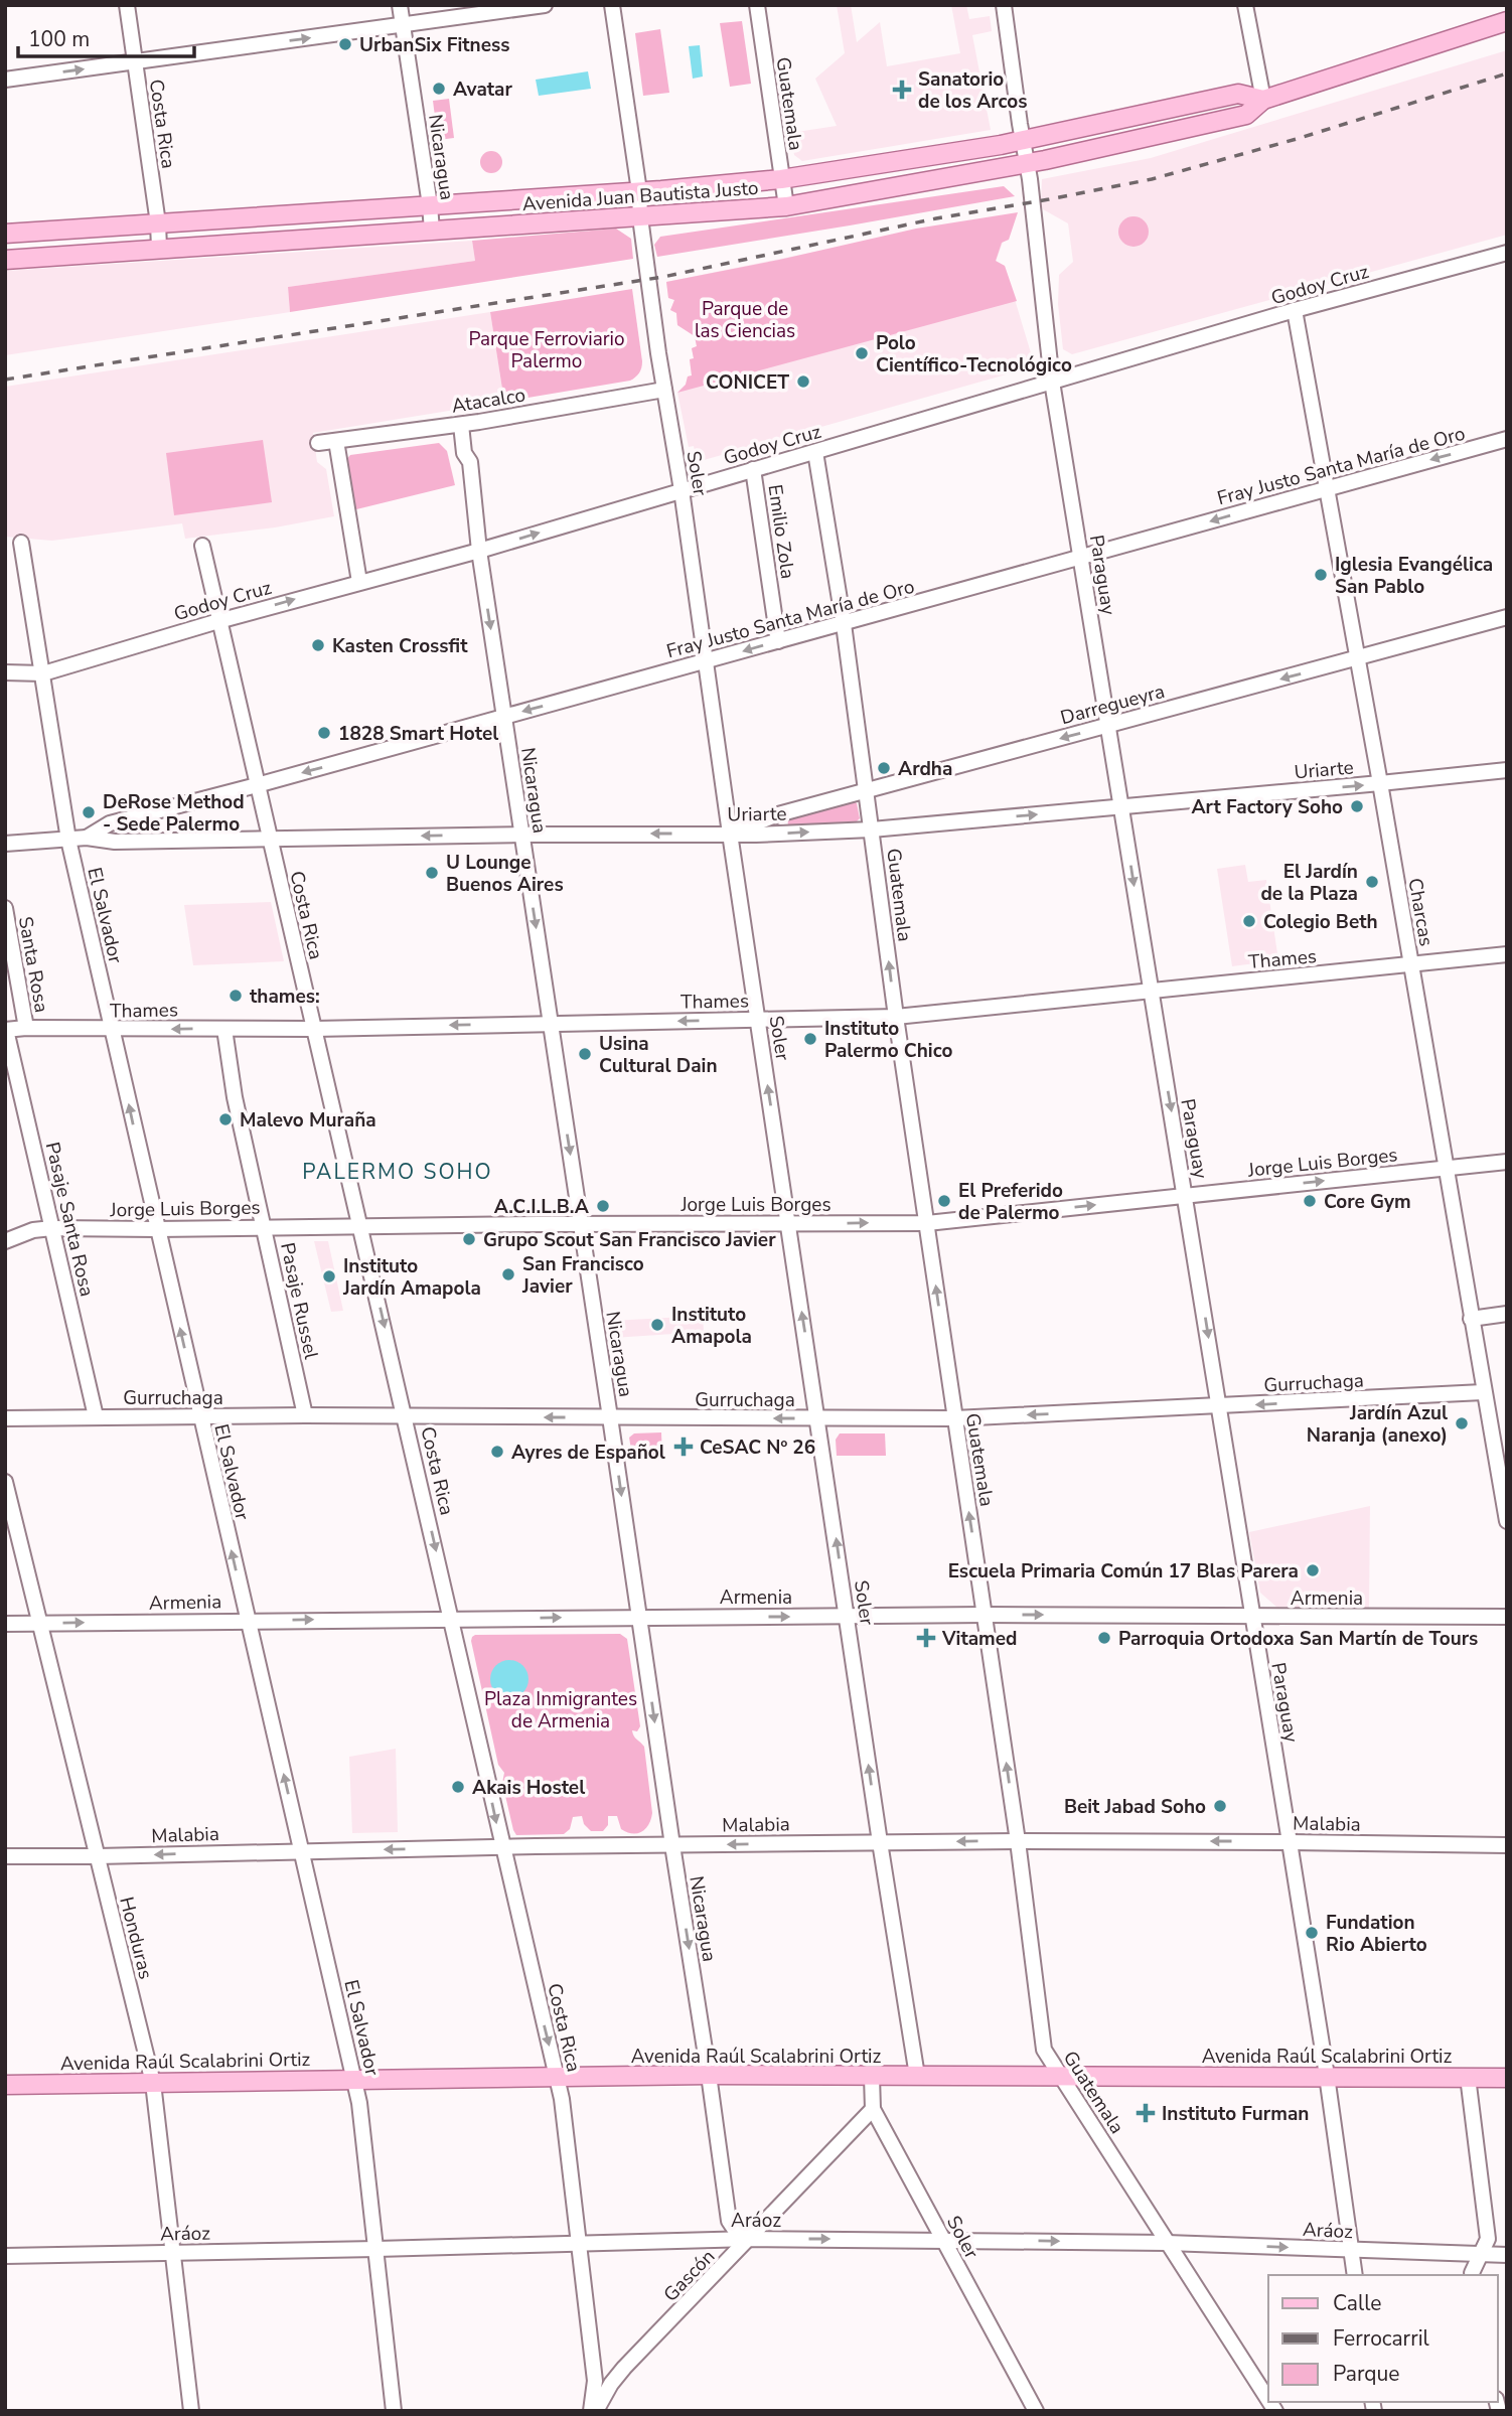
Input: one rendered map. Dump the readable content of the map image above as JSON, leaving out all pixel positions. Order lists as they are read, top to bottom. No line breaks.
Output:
{"streets":{"main road":["Avenida Juan Bautista Justo","Avenida Raúl Scalabrini Ortiz"],"street":["Guatemala","Costa Rica","Nicaragua","Godoy Cruz","Atacalco","Fray Justo Santa María de Oro","Soler","Emilio Zola","Paraguay","Darregueyra","Uriarte","Charcas","El Salvador","Thames","Santa Rosa","Jorge Luis Borges","Pasaje Santa Rosa","Pasaje Russel","Gurruchaga","Armenia","Malabia","Honduras","Aráoz","Gascón"]},"crossings":[["Guatemala","Avenida Juan Bautista Justo"],["Guatemala","Godoy Cruz"],["Guatemala","Fray Justo Santa María de Oro"],["Guatemala","Darregueyra"],["Guatemala","Uriarte"],["Guatemala","Thames"],["Guatemala","Jorge Luis Borges"],["Guatemala","Gurruchaga"],["Guatemala","Armenia"],["Guatemala","Malabia"],["Guatemala","Avenida Raúl Scalabrini Ortiz"],["Guatemala","Aráoz"],["Costa Rica","Avenida Juan Bautista Justo"],["Costa Rica","Godoy Cruz"],["Costa Rica","Fray Justo Santa María de Oro"],["Costa Rica","Uriarte"],["Costa Rica","Thames"],["Costa Rica","Jorge Luis Borges"],["Costa Rica","Gurruchaga"],["Costa Rica","Armenia"],["Costa Rica","Malabia"],["Costa Rica","Avenida Raúl Scalabrini Ortiz"],["Costa Rica","Aráoz"],["Costa Rica","Gascón"],["Nicaragua","Avenida Juan Bautista Justo"],["Nicaragua","Godoy Cruz"],["Nicaragua","Atacalco"],["Nicaragua","Fray Justo Santa María de Oro"],["Nicaragua","Uriarte"],["Nicaragua","Thames"],["Nicaragua","Jorge Luis Borges"],["Nicaragua","Gurruchaga"],["Nicaragua","Armenia"],["Nicaragua","Malabia"],["Nicaragua","Avenida Raúl Scalabrini Ortiz"],["Nicaragua","Aráoz"],["Nicaragua","Gascón"],["Avenida Juan Bautista Justo","Soler"],["Avenida Juan Bautista Justo","Paraguay"],["Godoy Cruz","Soler"],["Godoy Cruz","Emilio Zola"],["Godoy Cruz","Paraguay"],["Godoy Cruz","Charcas"],["Godoy Cruz","El Salvador"],["Atacalco","Soler"],["Fray Justo Santa María de Oro","Soler"],["Fray Justo Santa María de Oro","Emilio Zola"],["Fray Justo Santa María de Oro","Paraguay"],["Fray Justo Santa María de Oro","Uriarte"],["Fray Justo Santa María de Oro","Charcas"],["Soler","Darregueyra"],["Soler","Uriarte"],["Soler","Thames"],["Soler","Jorge Luis Borges"],["Soler","Gurruchaga"],["Soler","Armenia"],["Soler","Malabia"],["Soler","Avenida Raúl Scalabrini Ortiz"],["Soler","Aráoz"],["Soler","Gascón"],["Paraguay","Darregueyra"],["Paraguay","Uriarte"],["Paraguay","Thames"],["Paraguay","Jorge Luis Borges"],["Paraguay","Gurruchaga"],["Paraguay","Armenia"],["Paraguay","Malabia"],["Paraguay","Avenida Raúl Scalabrini Ortiz"],["Paraguay","Aráoz"],["Darregueyra","Uriarte"],["Darregueyra","Charcas"],["Uriarte","Charcas"],["Uriarte","El Salvador"],["Charcas","Thames"],["Charcas","Jorge Luis Borges"],["Charcas","Gurruchaga"],["El Salvador","Thames"],["El Salvador","Jorge Luis Borges"],["El Salvador","Gurruchaga"],["El Salvador","Armenia"],["El Salvador","Malabia"],["El Salvador","Avenida Raúl Scalabrini Ortiz"],["El Salvador","Aráoz"],["Thames","Santa Rosa"],["Thames","Pasaje Santa Rosa"],["Thames","Pasaje Russel"],["Jorge Luis Borges","Pasaje Santa Rosa"],["Jorge Luis Borges","Pasaje Russel"],["Pasaje Santa Rosa","Gurruchaga"],["Pasaje Russel","Gurruchaga"],["Armenia","Honduras"],["Malabia","Honduras"],["Honduras","Avenida Raúl Scalabrini Ortiz"],["Honduras","Aráoz"],["Aráoz","Gascón"]],"one_way":["Guatemala","Costa Rica","Nicaragua","Fray Justo Santa María de Oro","Darregueyra","El Salvador","Thames","Jorge Luis Borges","Gurruchaga","Armenia","Malabia","Aráoz"],"districts":["PALERMO SOHO"],"parks":["Parque de las Ciencias","Parque Ferroviario Palermo","Plaza Inmigrantes de Armenia"],"places":{"other":["UrbanSix Fitness","Avatar","Polo Científico-Tecnológico","CONICET","Iglesia Evangélica San Pablo","Kasten Crossfit","1828 Smart Hotel","Ardha","Art Factory Soho","DeRose Method - Sede Palermo","U Lounge Buenos Aires","El Jardín de la Plaza","Colegio Beth","thames:","Instituto Palermo Chico","Usina Cultural Dain","Malevo Muraña","El Preferido de Palermo","Core Gym","A.C.I.L.B.A","Grupo Scout San Francisco Javier","San Francisco Javier","Instituto Jardín Amapola","Instituto Amapola","Jardín Azul Naranja (anexo)","Ayres de Español","Escuela Primaria Común 17 Blas Parera","Parroquia Ortodoxa San Martín de Tours","Akais Hostel","Beit Jabad Soho","Fundation Rio Abierto"],"health":["Sanatorio de los Arcos","CeSAC Nº 26","Vitamed","Instituto Furman"]},"legend":["Calle","Ferrocarril","Parque"],"scale_bar":"100 m"}
